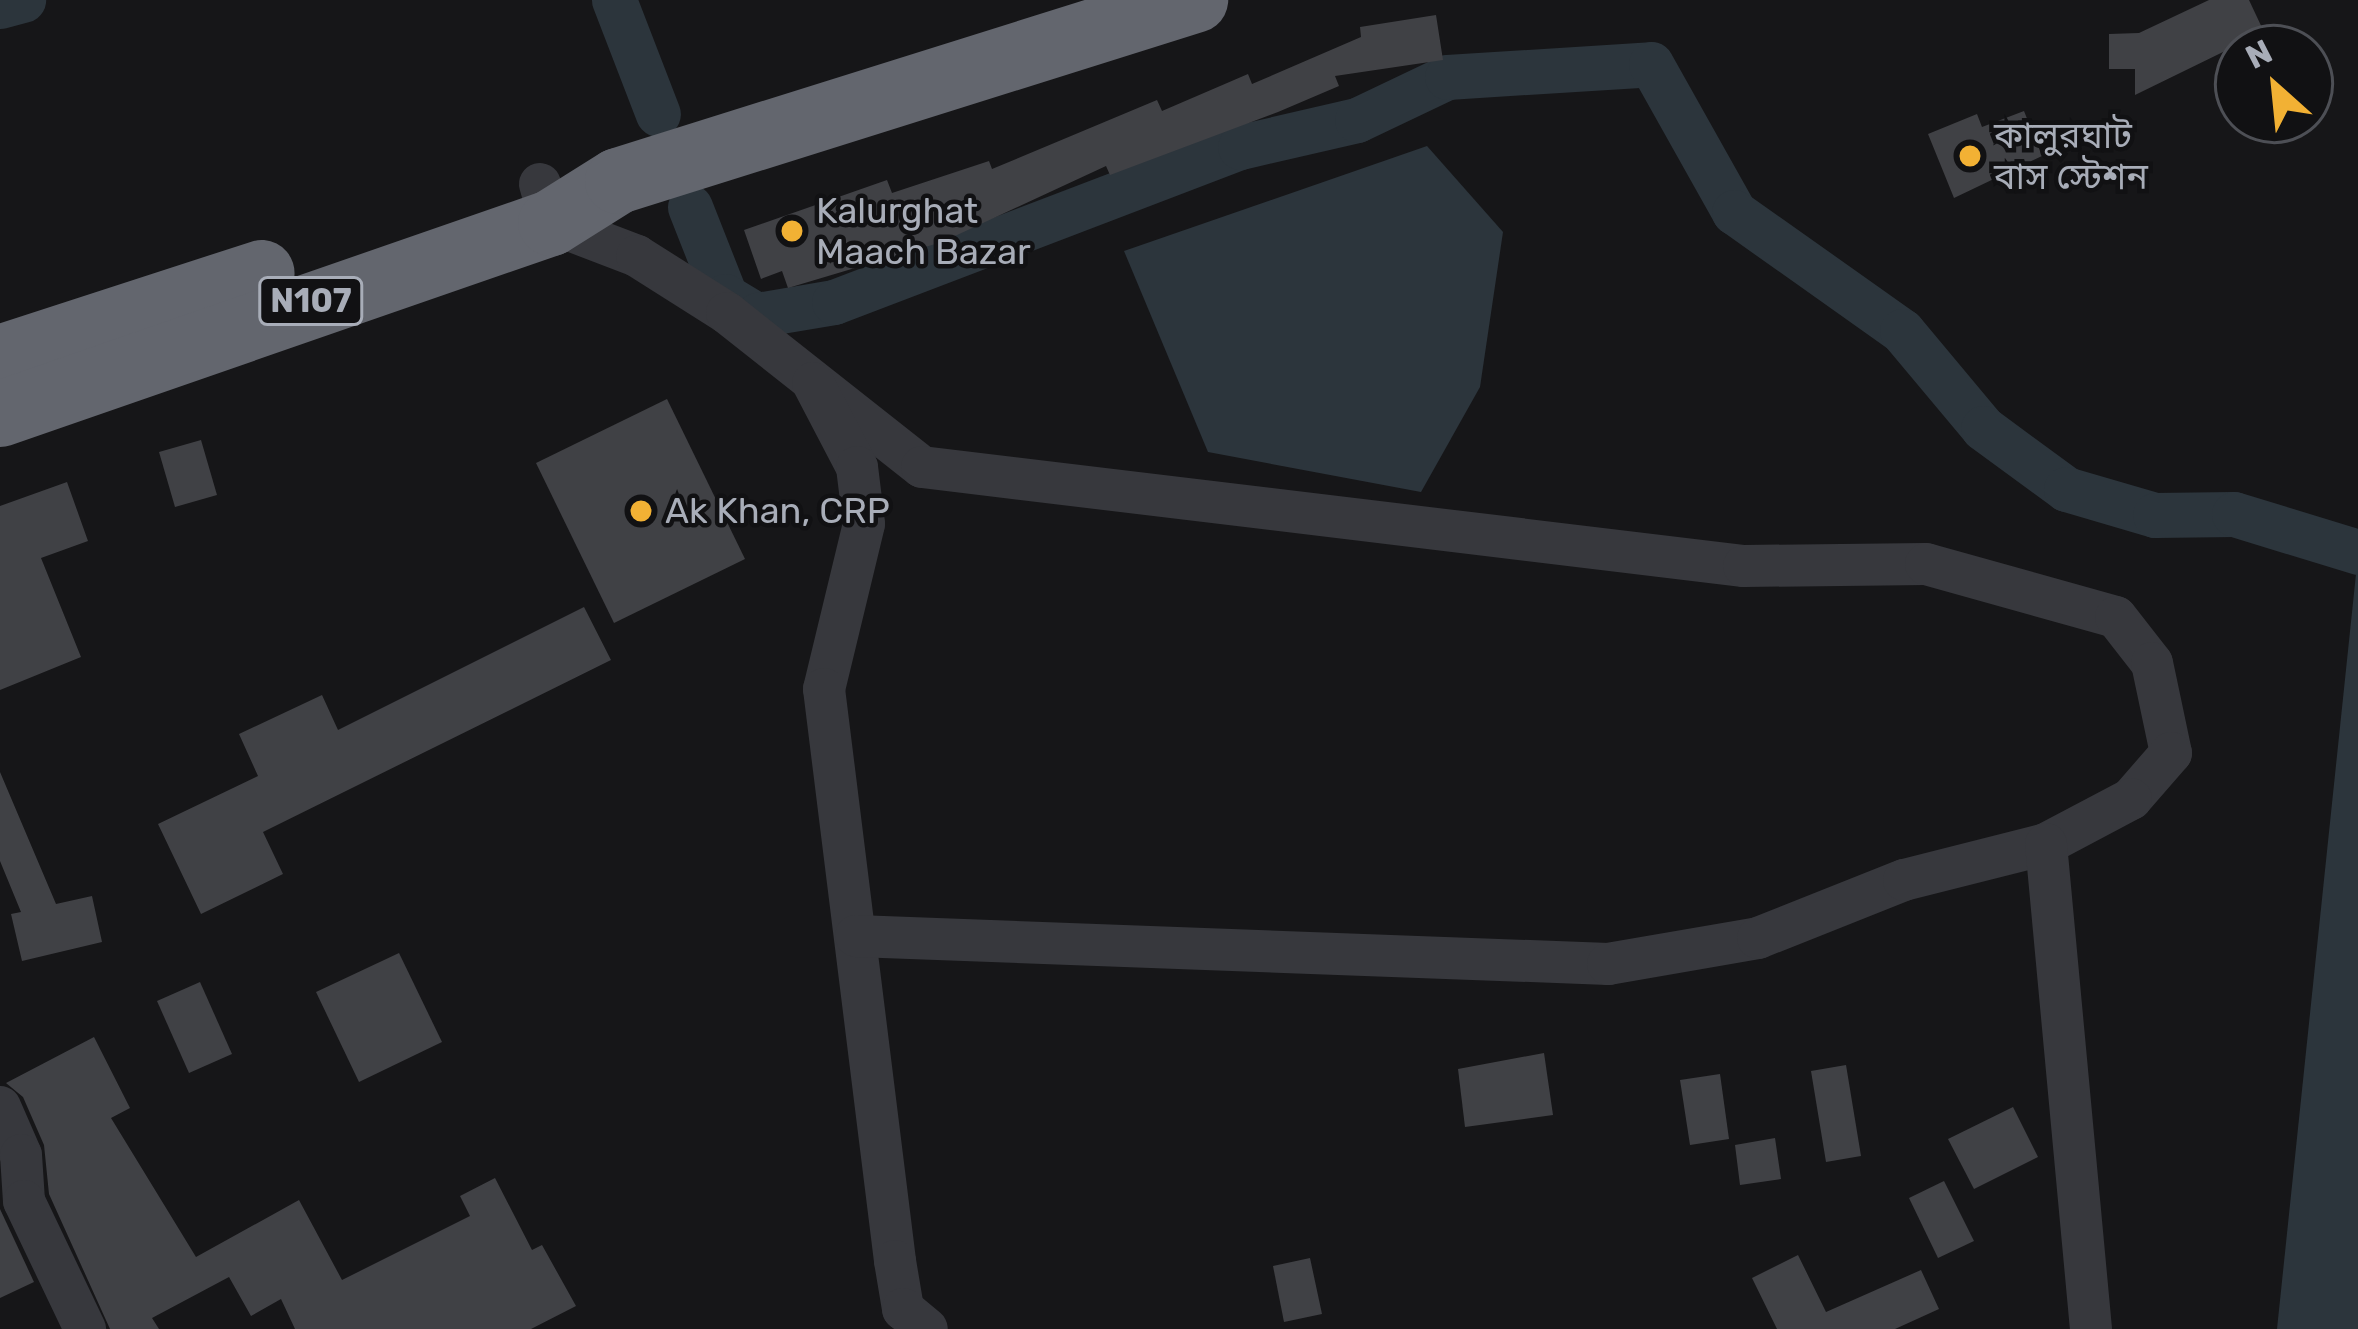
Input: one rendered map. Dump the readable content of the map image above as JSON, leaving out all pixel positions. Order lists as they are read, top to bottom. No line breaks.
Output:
{"streets":{"highway":["N107"]},"places":["কালুরঘাট বাস স্টেশন","Kalurghat Maach Bazar","Ak Khan, CRP"],"north":"top left"}
